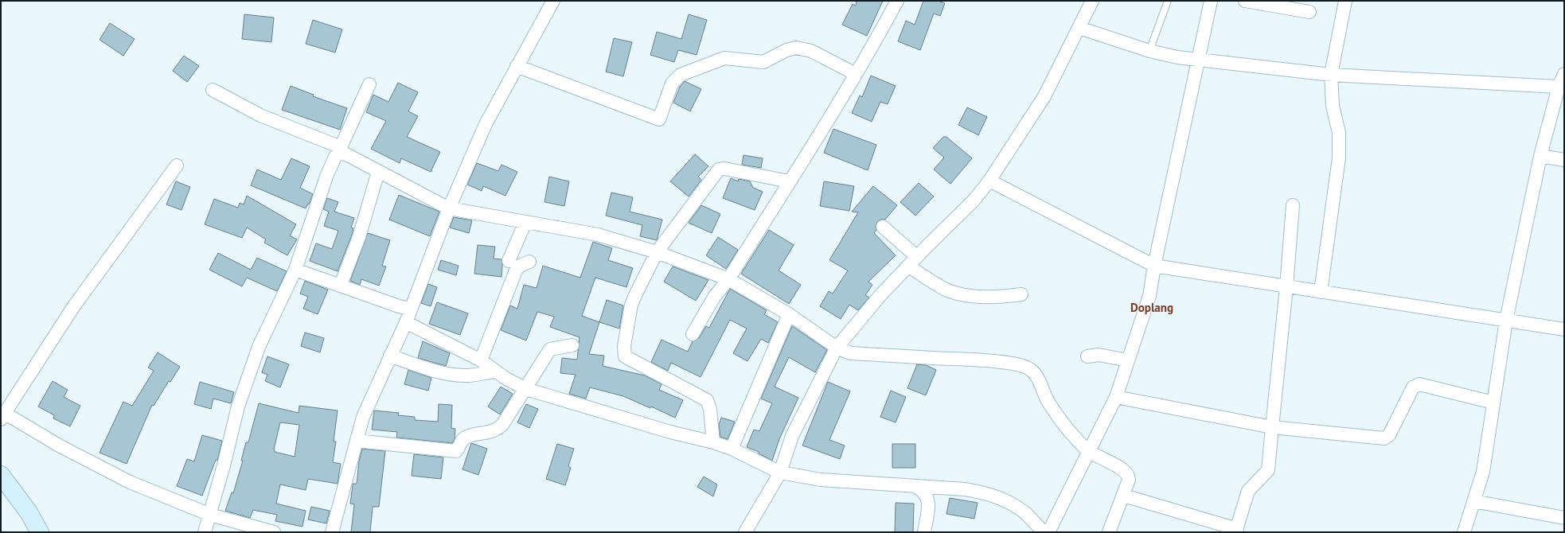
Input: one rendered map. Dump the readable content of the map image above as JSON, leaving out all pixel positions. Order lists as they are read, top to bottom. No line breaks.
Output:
{"districts":["Doplang"]}
